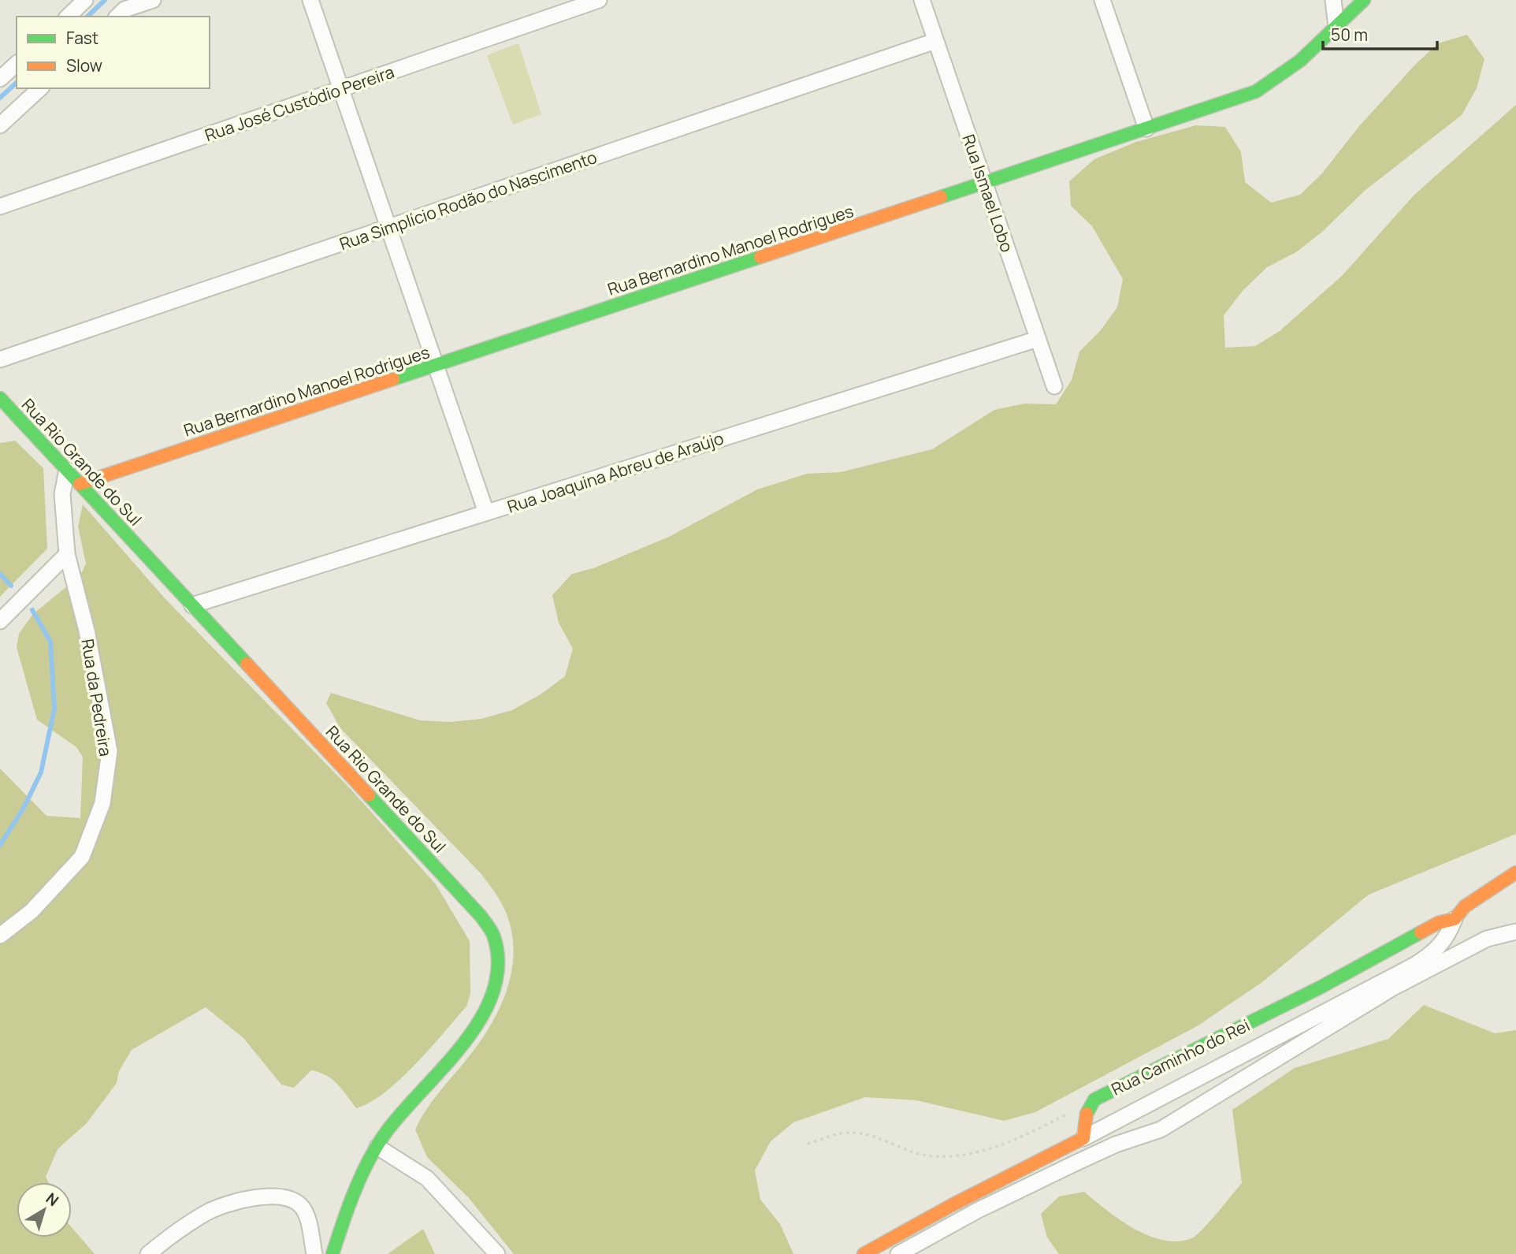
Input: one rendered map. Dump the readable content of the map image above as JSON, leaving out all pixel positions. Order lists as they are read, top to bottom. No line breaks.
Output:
{"streets":{"street":["Rua José Custódio Pereira","Rua Ismael Lobo","Rua Simplício Rodão do Nascimento","Rua Bernardino Manoel Rodrigues","Rua Rio Grande do Sul","Rua Joaquina Abreu de Araújo","Rua da Pedreira","Rua Caminho do Rei"]},"crossings":[["Rua Ismael Lobo","Rua Simplício Rodão do Nascimento"],["Rua Ismael Lobo","Rua Bernardino Manoel Rodrigues"],["Rua Ismael Lobo","Rua Joaquina Abreu de Araújo"],["Rua Bernardino Manoel Rodrigues","Rua Rio Grande do Sul"],["Rua Rio Grande do Sul","Rua Joaquina Abreu de Araújo"],["Rua Rio Grande do Sul","Rua da Pedreira"]],"legend":["Fast","Slow"],"scale_bar":"50 m","north":"top right"}
